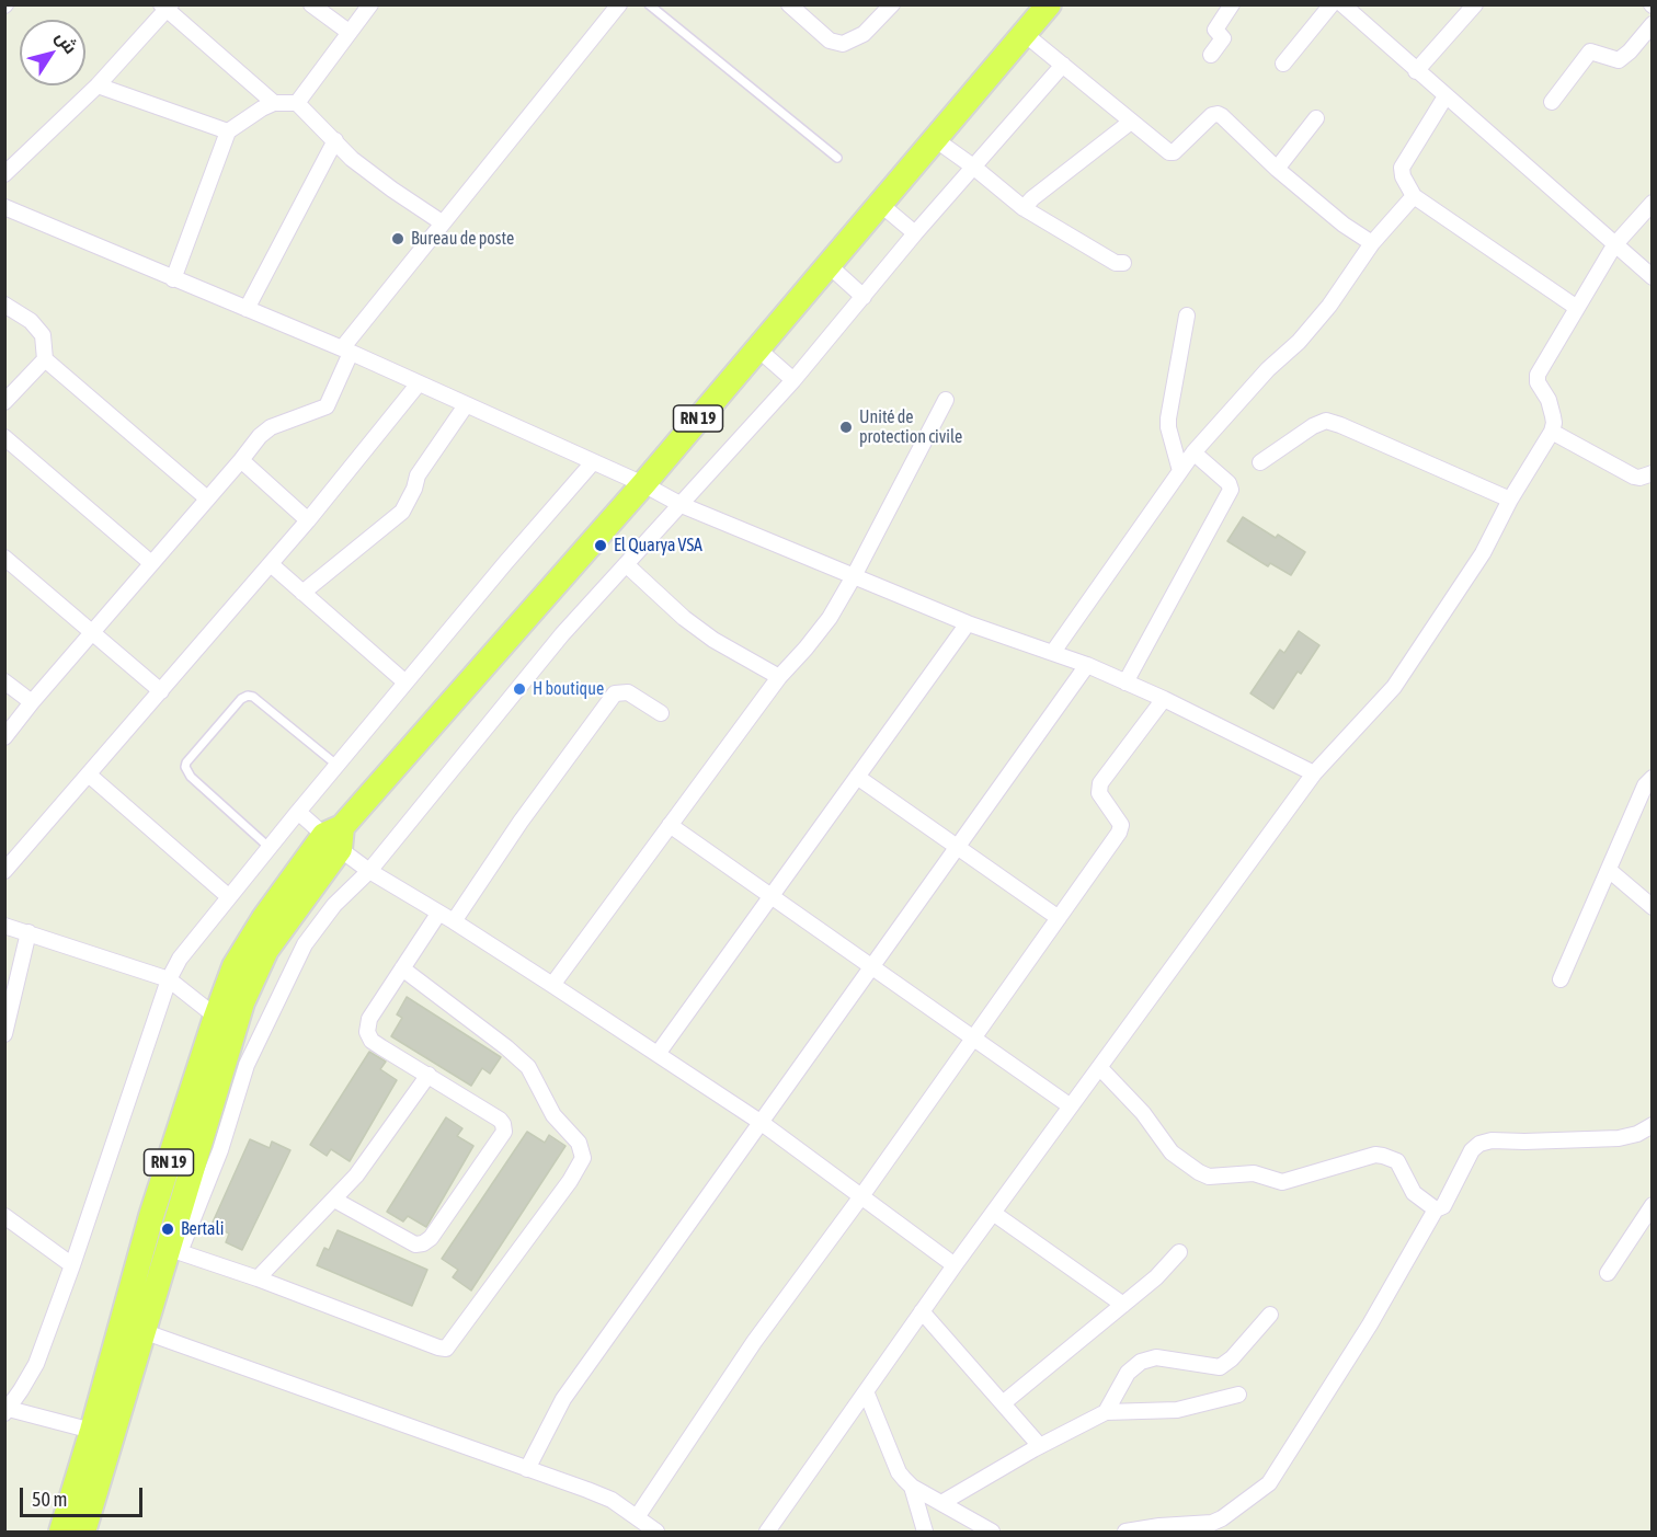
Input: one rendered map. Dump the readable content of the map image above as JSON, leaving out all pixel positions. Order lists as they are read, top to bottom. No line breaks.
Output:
{"streets":{"highway":["RN 19"]},"places":["Bureau de poste","Unité de protection civile","El Quarya VSA","H boutique","Bertali"],"scale_bar":"50 m","north":"top right"}
